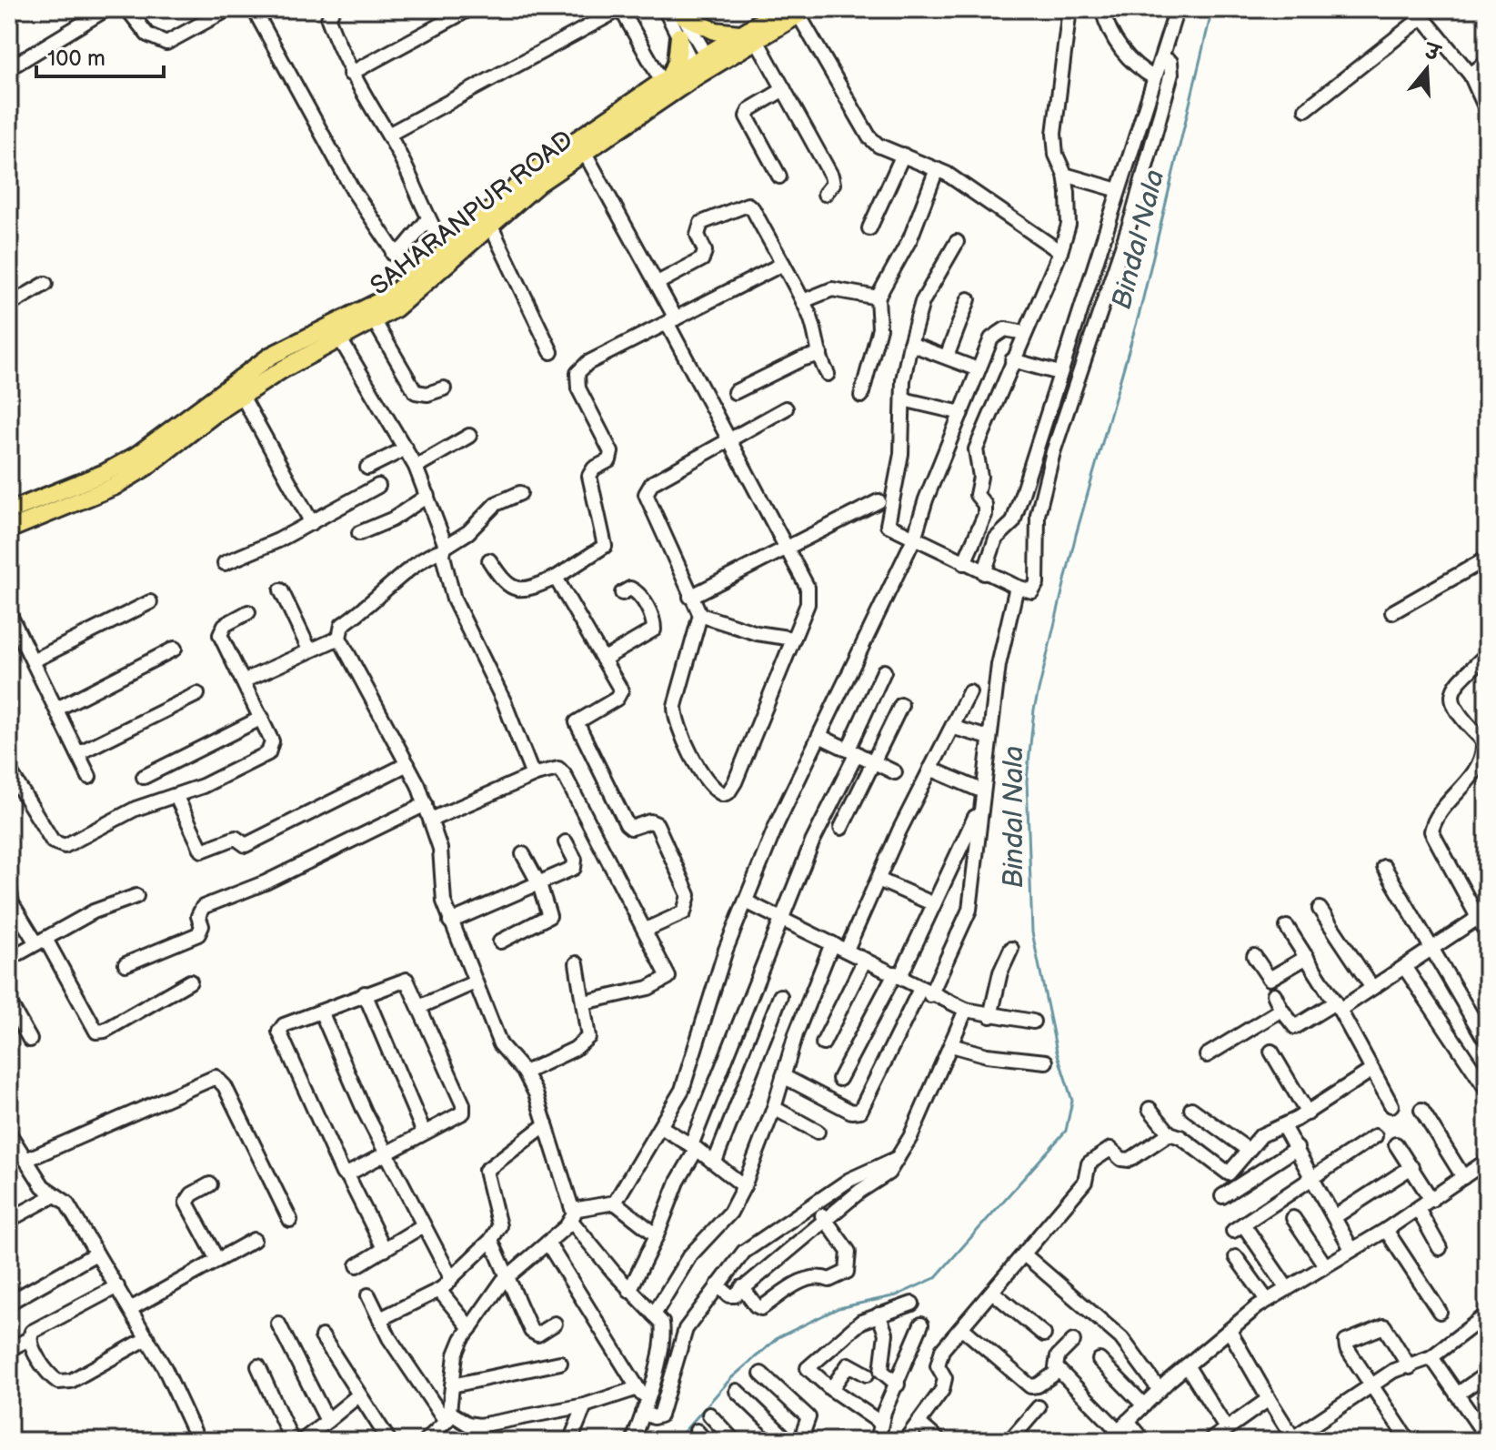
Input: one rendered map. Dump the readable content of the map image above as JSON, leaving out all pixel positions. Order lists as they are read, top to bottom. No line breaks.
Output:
{"streets":{"main road":["SAHARANPUR ROAD"]},"water":["Bindal Nala"],"scale_bar":"100 m","north":"top"}
